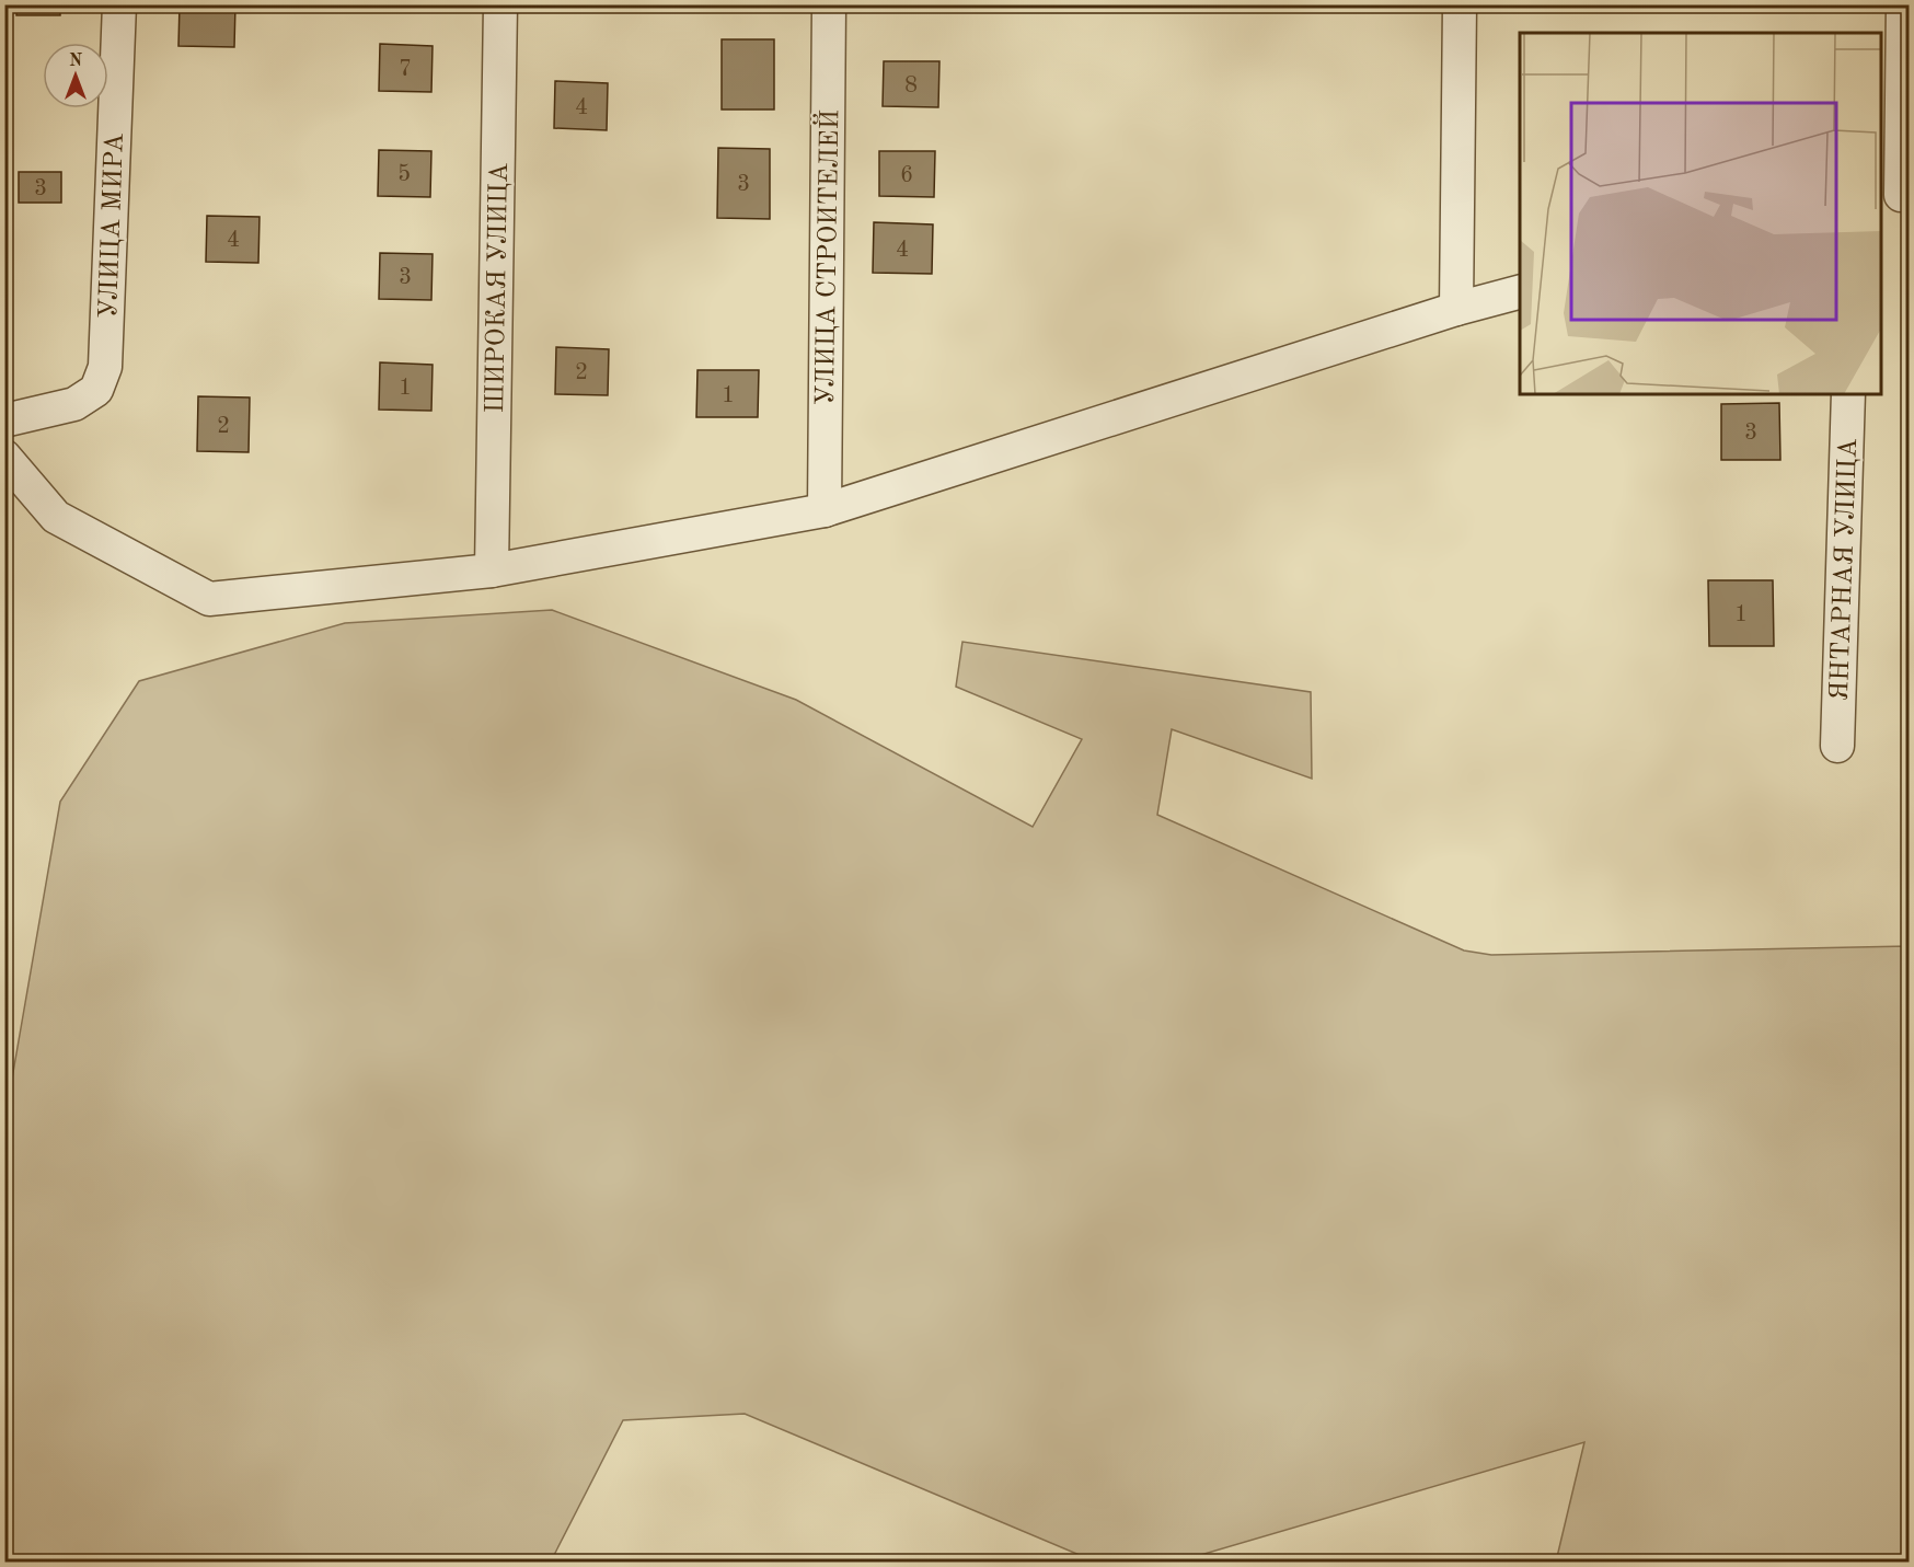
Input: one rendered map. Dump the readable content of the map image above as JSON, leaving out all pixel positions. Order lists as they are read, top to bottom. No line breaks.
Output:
{"streets":{"street":["УЛИЦА МИРА","УЛИЦА СТРОИТЕЛЕЙ","ШИРОКАЯ УЛИЦА","ЯНТАРНАЯ УЛИЦА"]},"house_numbers":["7","8","4","5","6","3","3","4","4","3","2","1","1","2","3","1"],"north":"top"}
